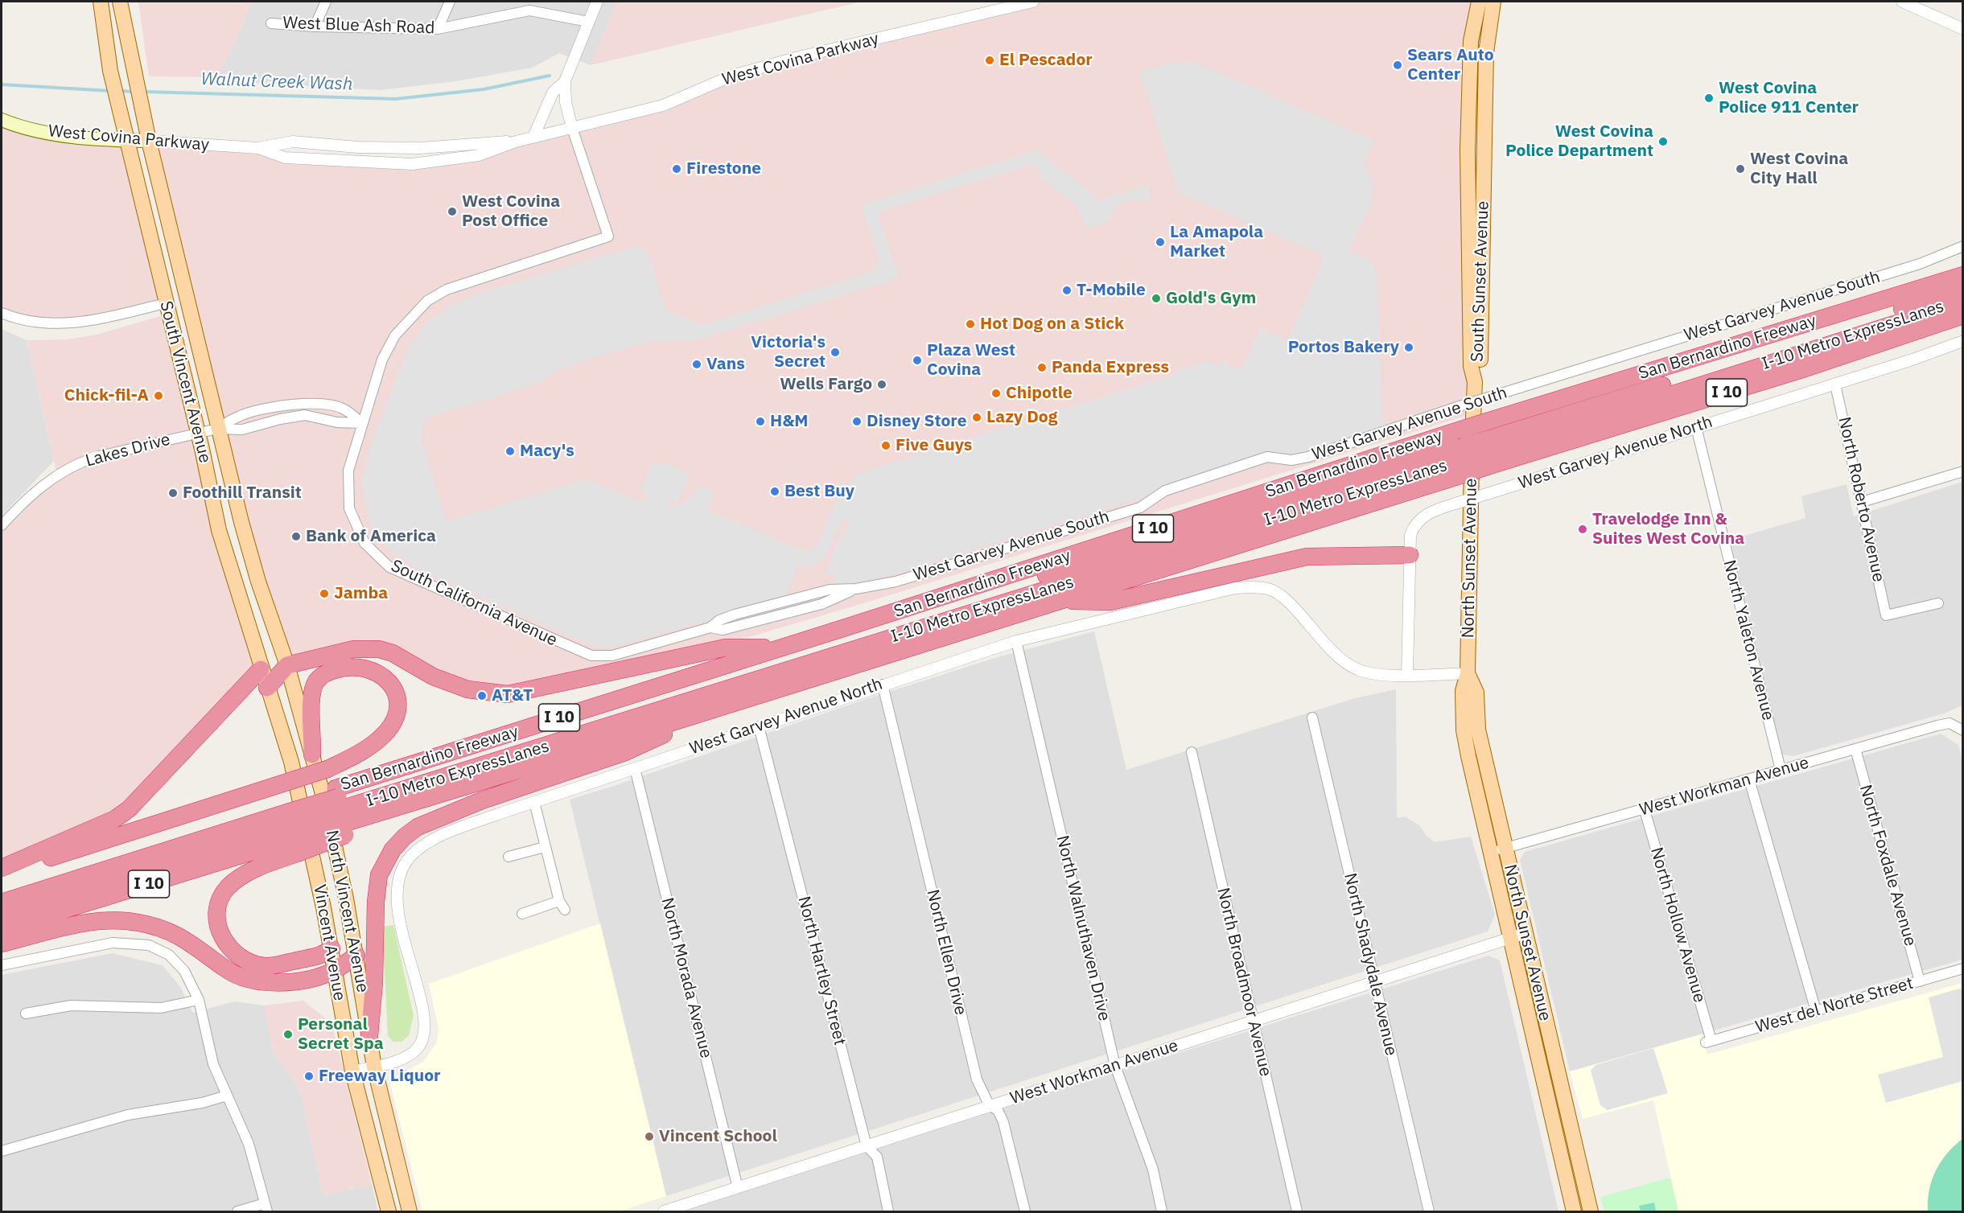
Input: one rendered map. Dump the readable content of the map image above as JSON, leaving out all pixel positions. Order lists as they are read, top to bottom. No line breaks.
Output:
{"streets":{"highway":["I-10 Metro ExpressLanes","San Bernardino Freeway","I 10"],"main road":["West Covina Parkway","South Sunset Avenue","South Vincent Avenue","North Sunset Avenue","North Vincent Avenue","Vincent Avenue"],"street":["West Blue Ash Road","West Garvey Avenue South","Lakes Drive","West Garvey Avenue North","North Roberto Avenue","South California Avenue","North Yaleton Avenue","West Workman Avenue","North Foxdale Avenue","North Hollow Avenue","North Walnuthaven Drive","North Ellen Drive","North Shadydale Avenue","North Hartley Street","North Morada Avenue","North Broadmoor Avenue","West del Norte Street"]},"crossings":[["West Covina Parkway","South Vincent Avenue"],["West Covina Parkway","South California Avenue"],["South Sunset Avenue","North Sunset Avenue"],["West Garvey Avenue South","South California Avenue"],["I-10 Metro ExpressLanes","San Bernardino Freeway"],["I-10 Metro ExpressLanes","South Vincent Avenue"],["I-10 Metro ExpressLanes","I 10"],["I-10 Metro ExpressLanes","North Sunset Avenue"],["I-10 Metro ExpressLanes","North Vincent Avenue"],["San Bernardino Freeway","South Vincent Avenue"],["San Bernardino Freeway","I 10"],["San Bernardino Freeway","North Vincent Avenue"],["San Bernardino Freeway","Vincent Avenue"],["South Vincent Avenue","I 10"],["South Vincent Avenue","Lakes Drive"],["South Vincent Avenue","North Vincent Avenue"],["South Vincent Avenue","Vincent Avenue"],["I 10","North Sunset Avenue"],["I 10","North Vincent Avenue"],["West Garvey Avenue North","North Roberto Avenue"],["West Garvey Avenue North","North Sunset Avenue"],["West Garvey Avenue North","North Yaleton Avenue"],["West Garvey Avenue North","North Vincent Avenue"],["West Garvey Avenue North","North Walnuthaven Drive"],["West Garvey Avenue North","Vincent Avenue"],["West Garvey Avenue North","North Ellen Drive"],["West Garvey Avenue North","North Hartley Street"],["West Garvey Avenue North","North Morada Avenue"],["North Sunset Avenue","West Workman Avenue"],["North Yaleton Avenue","West Workman Avenue"],["West Workman Avenue","North Foxdale Avenue"],["West Workman Avenue","North Hollow Avenue"],["West Workman Avenue","North Walnuthaven Drive"],["West Workman Avenue","North Ellen Drive"],["West Workman Avenue","North Shadydale Avenue"],["West Workman Avenue","North Hartley Street"],["West Workman Avenue","North Morada Avenue"],["West Workman Avenue","North Broadmoor Avenue"],["North Foxdale Avenue","West del Norte Street"],["North Hollow Avenue","West del Norte Street"]],"water":["Walnut Creek Wash"],"places":["El Pescador","Sears Auto Center","West Covina Police 911 Center","West Covina Police Department","Firestone","West Covina City Hall","West Covina Post Office","La Amapola Market","T-Mobile","Gold's Gym","Hot Dog on a Stick","Portos Bakery","Victoria's Secret","Plaza West Covina","Vans","Panda Express","Wells Fargo","Chipotle","Chick-fil-A","Lazy Dog","H&M","Disney Store","Five Guys","Macy's","Best Buy","Foothill Transit","Travelodge Inn & Suites West Covina","Bank of America","Jamba","AT&T","Personal Secret Spa","Freeway Liquor","Vincent School"]}
